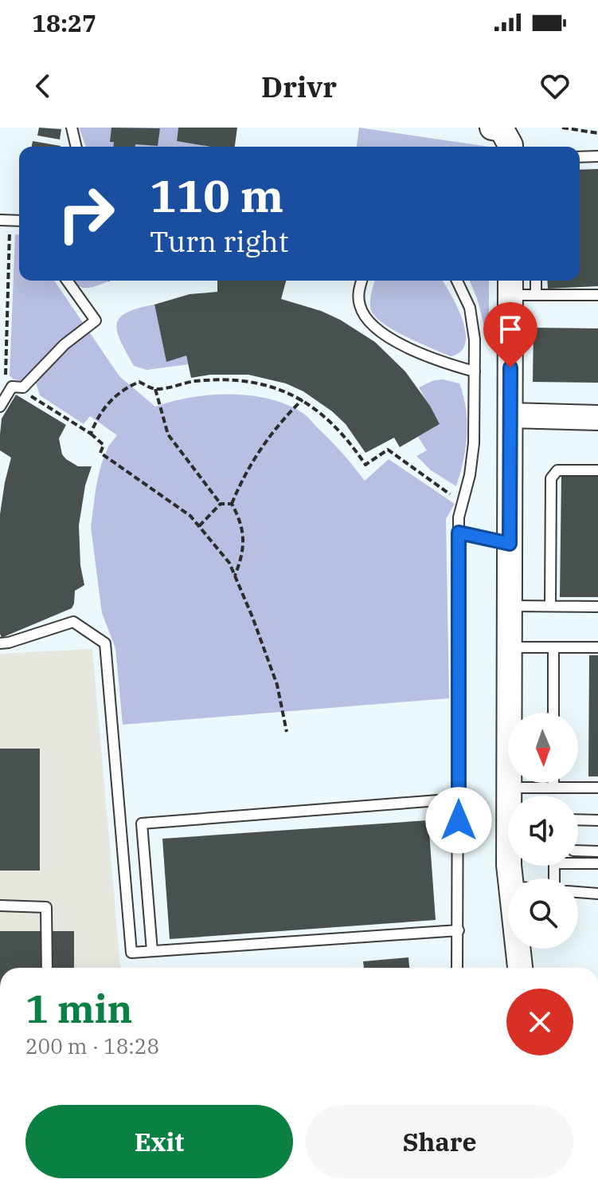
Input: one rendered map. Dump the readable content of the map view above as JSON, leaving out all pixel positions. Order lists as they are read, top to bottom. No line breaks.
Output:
{"north":"bottom","page":{"status":"18:27","header":"Drivr","turn":["110 m","Turn right"],"heading":["1 min","200 m · 18:28"],"buttons":["Exit","Share"]}}
